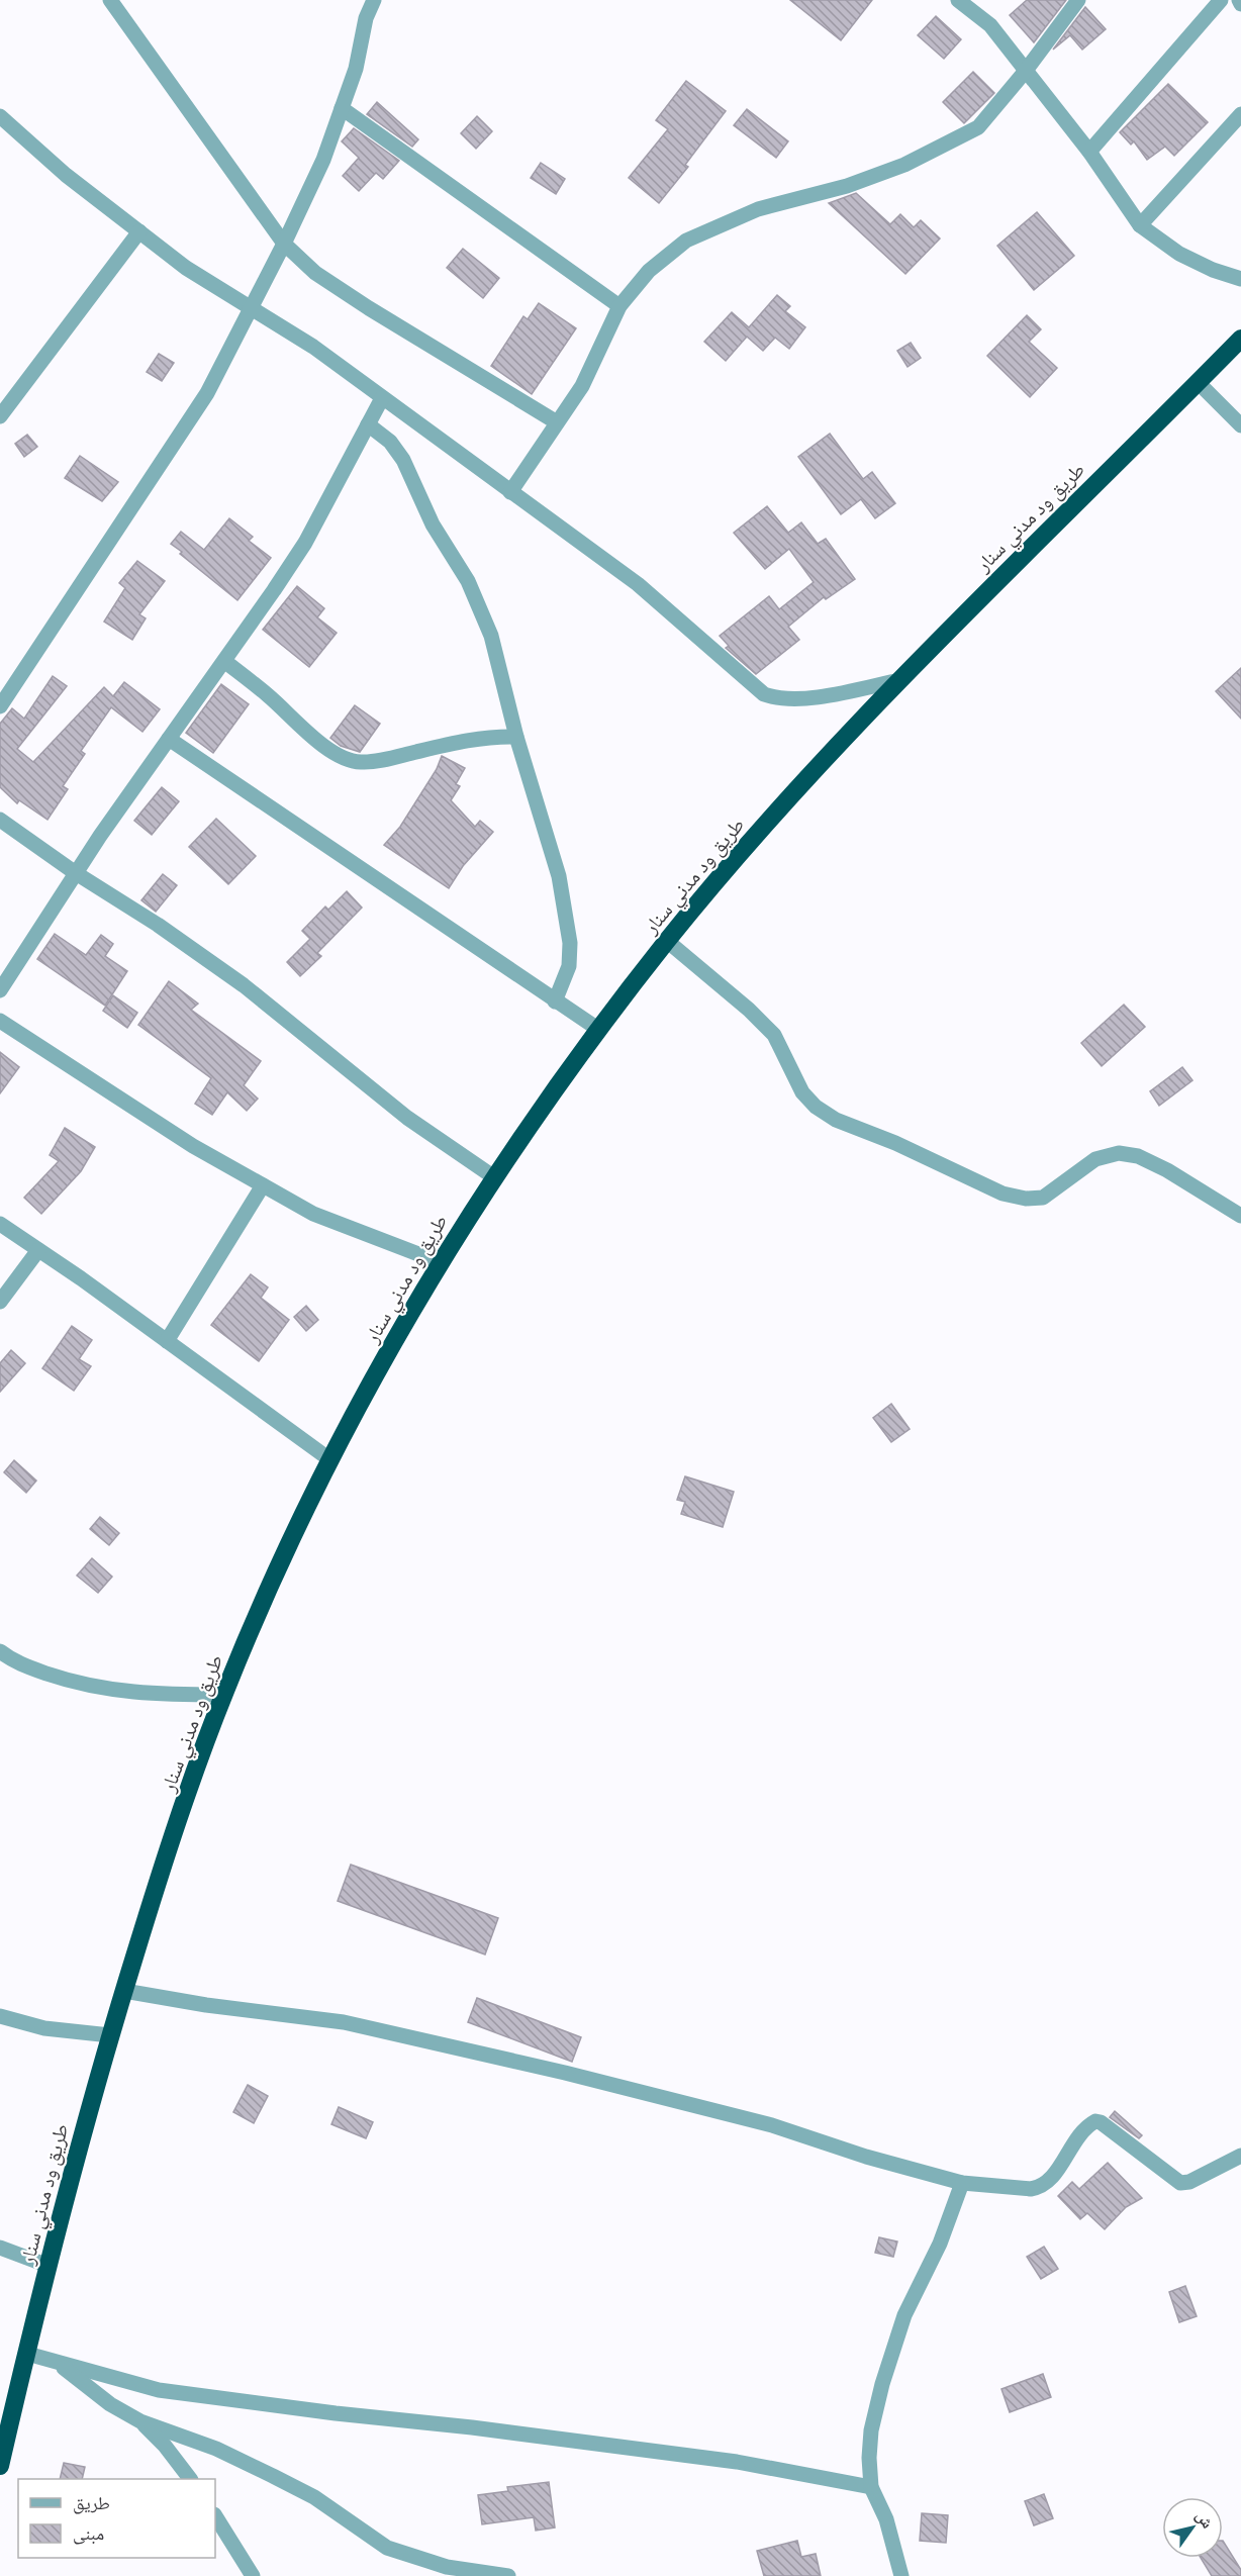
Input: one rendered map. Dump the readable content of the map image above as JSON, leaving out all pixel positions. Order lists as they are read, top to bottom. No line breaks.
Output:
{"streets":{"highway":["طريق ود مدني سنار"]},"legend":["طريق","مبنى"],"north":"top right"}
